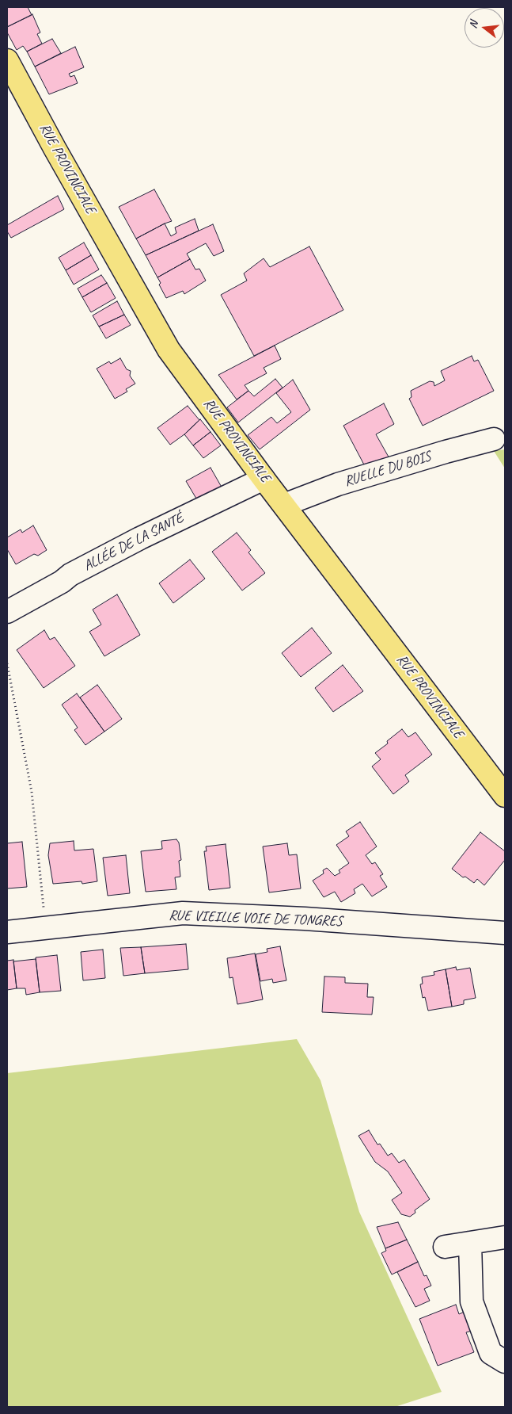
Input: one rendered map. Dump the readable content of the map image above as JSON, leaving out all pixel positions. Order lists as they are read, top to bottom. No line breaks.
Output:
{"streets":{"main road":["RUE PROVINCIALE"],"street":["RUELLE DU BOIS","ALLÉE DE LA SANTÉ","RUE VIEILLE VOIE DE TONGRES"]},"crossings":[["RUE PROVINCIALE","RUELLE DU BOIS"],["RUE PROVINCIALE","ALLÉE DE LA SANTÉ"]],"north":"left"}
